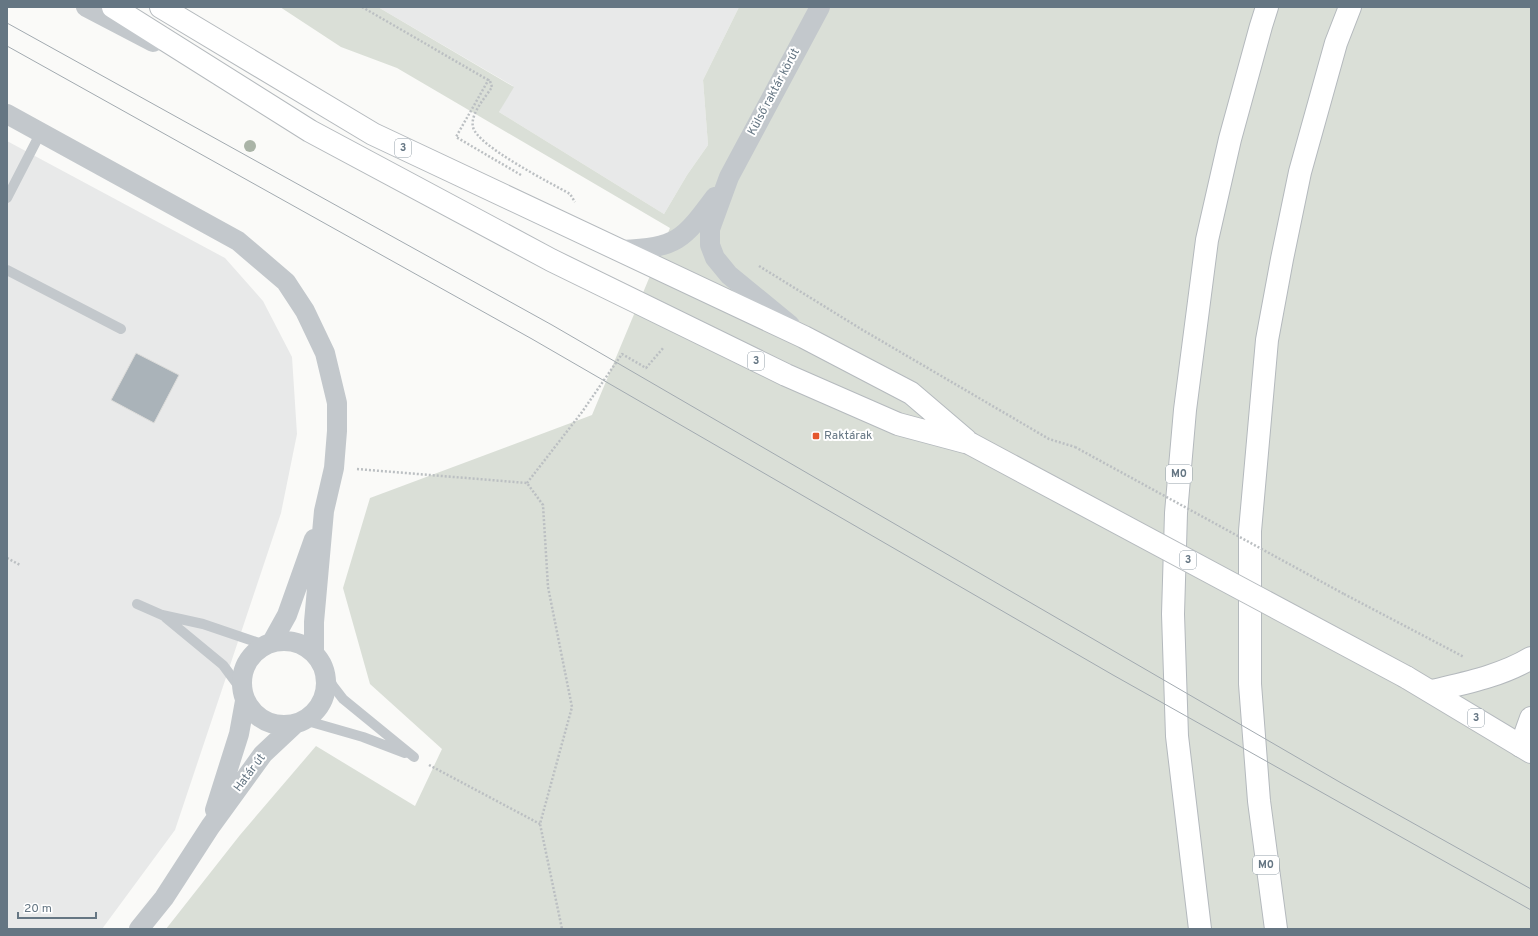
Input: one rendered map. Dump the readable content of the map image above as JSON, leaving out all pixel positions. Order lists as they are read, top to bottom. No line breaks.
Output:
{"streets":{"main road":["3","M0"],"street":["Külső raktár körút","Határ út"]},"crossings":[["Külső raktár körút","3"]],"places":{"transit":["Raktárak"]},"scale_bar":"20 m"}
